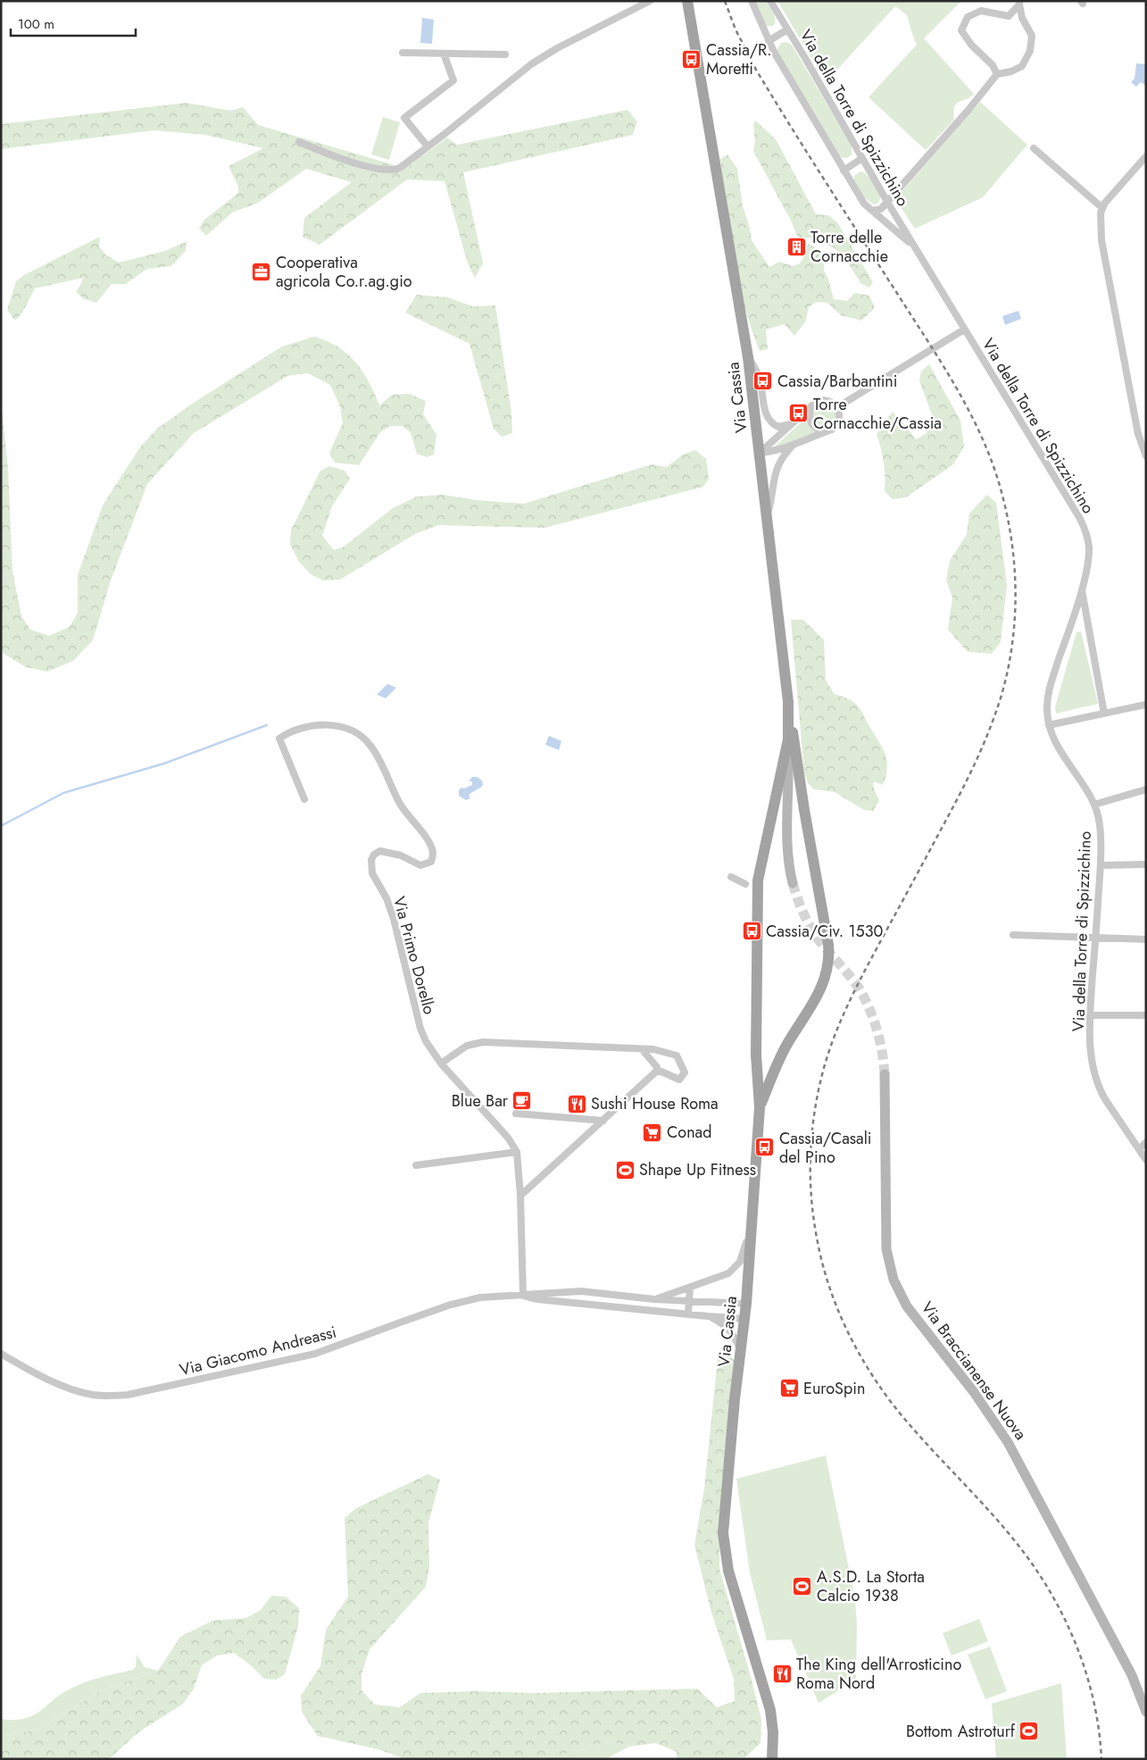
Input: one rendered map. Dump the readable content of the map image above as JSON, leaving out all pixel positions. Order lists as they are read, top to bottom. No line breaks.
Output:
{"streets":{"main road":["Via Cassia","Via Braccianense Nuova"],"street":["Via della Torre di Spizzichino","Via Primo Dorello","Via Giacomo Andreassi"]},"crossings":[["Via Cassia","Via Giacomo Andreassi"],["Via Primo Dorello","Via Giacomo Andreassi"]],"places":{"bus stop":["Cassia/R. Moretti","Cassia/Barbantini","Torre Cornacchie/Cassia","Cassia/Civ. 1530","Cassia/Casali del Pino"],"building":["Torre delle Cornacchie"],"office":["Cooperativa agricola Co.r.ag.gio"],"cafe":["Blue Bar"],"restaurant":["Sushi House Roma","The King dell'Arrosticino Roma Nord"],"supermarket":["Conad","EuroSpin"],"sports":["Shape Up Fitness","A.S.D. La Storta Calcio 1938","Bottom Astroturf"]},"scale_bar":"100 m"}
